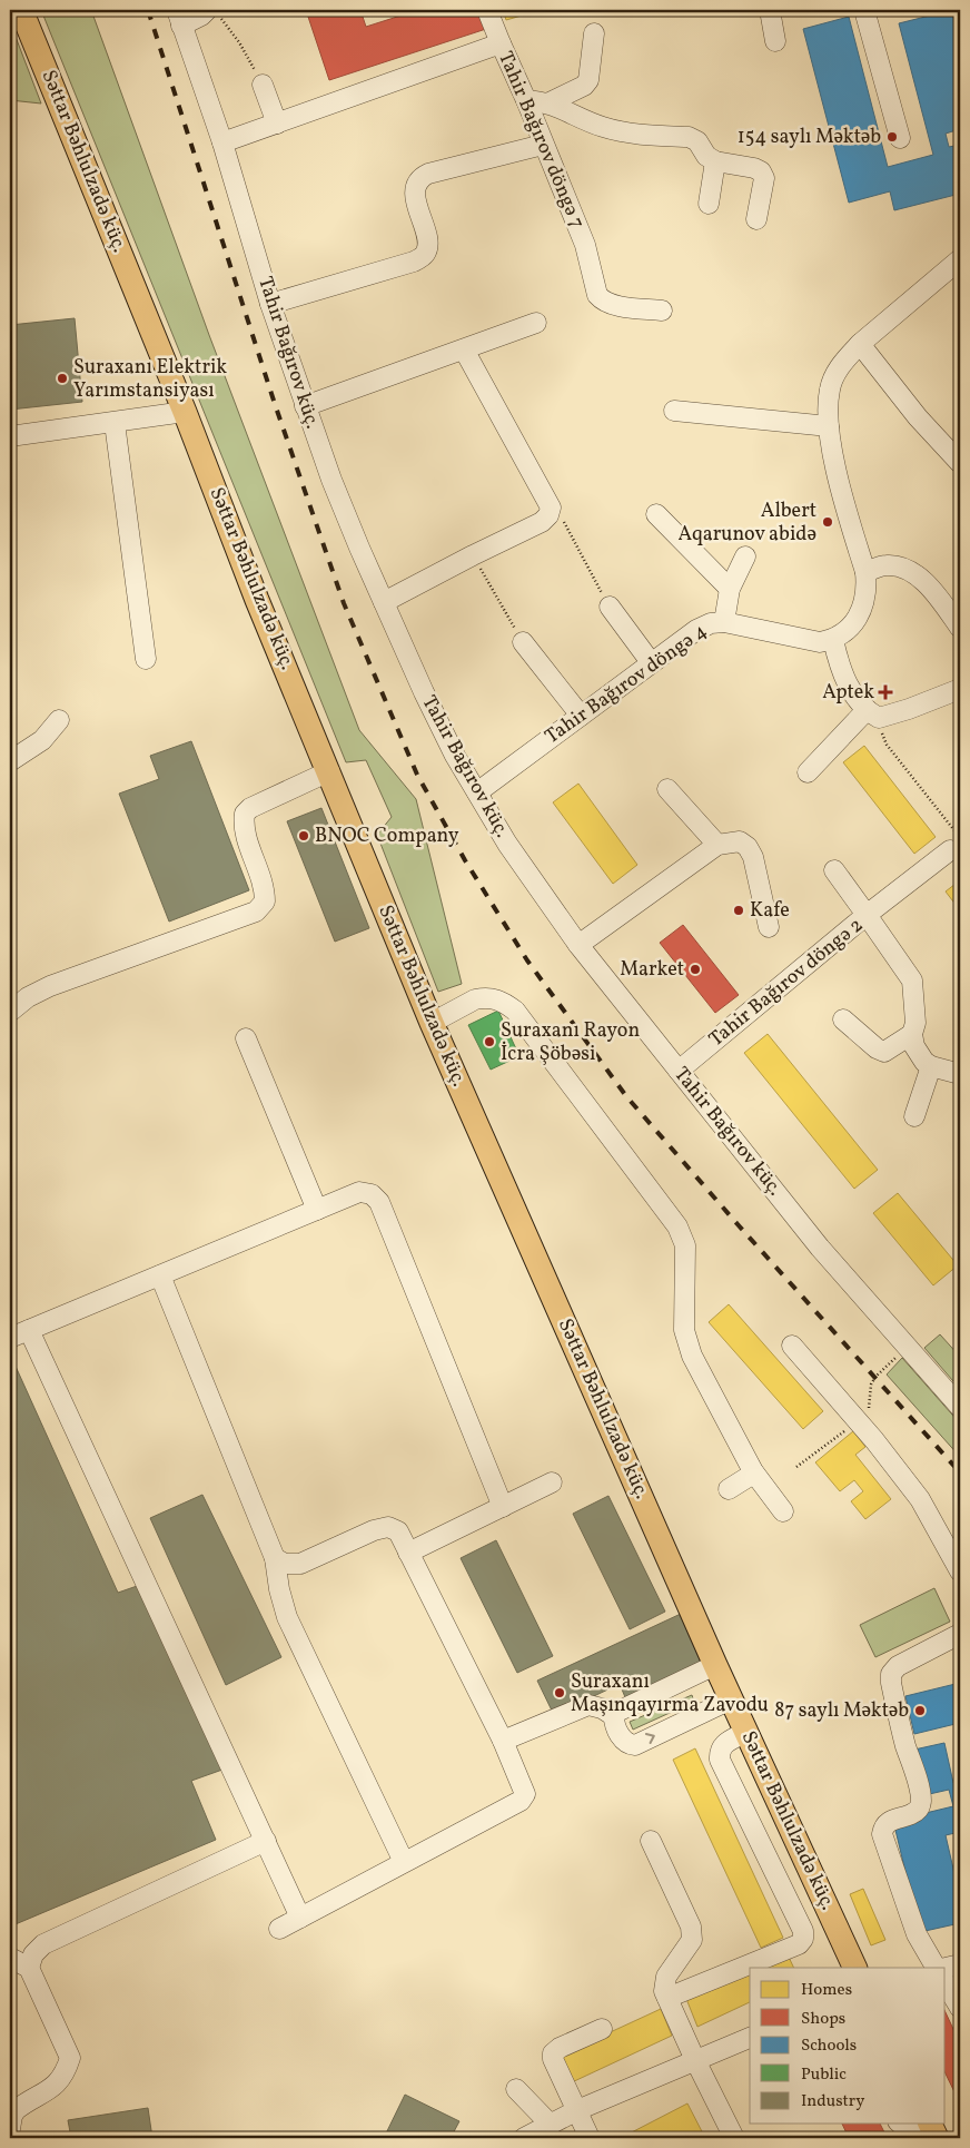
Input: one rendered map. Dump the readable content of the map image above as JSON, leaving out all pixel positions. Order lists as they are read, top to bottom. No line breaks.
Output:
{"streets":{"main road":["Səttar Bəhlulzadə küç."],"street":["Tahir Bağırov döngə 7","Tahir Bağırov küç.","Tahir Bağırov döngə 4","Tahir Bağırov döngə 2"]},"crossings":[["Tahir Bağırov döngə 7","Tahir Bağırov küç."],["Tahir Bağırov küç.","Tahir Bağırov döngə 4"],["Tahir Bağırov küç.","Tahir Bağırov döngə 2"]],"places":{"other":["154 saylı Məktəb","Suraxanı Elektrik Yarımstansiyası","Albert Aqarunov abidə","BNOC Company","Kafe","Market","Suraxanı Rayon İcra Şöbəsi","Suraxanı Maşınqayırma Zavodu","87 saylı Məktəb"],"health":["Aptek"]},"legend":["Homes","Shops","Schools","Public","Industry"]}
